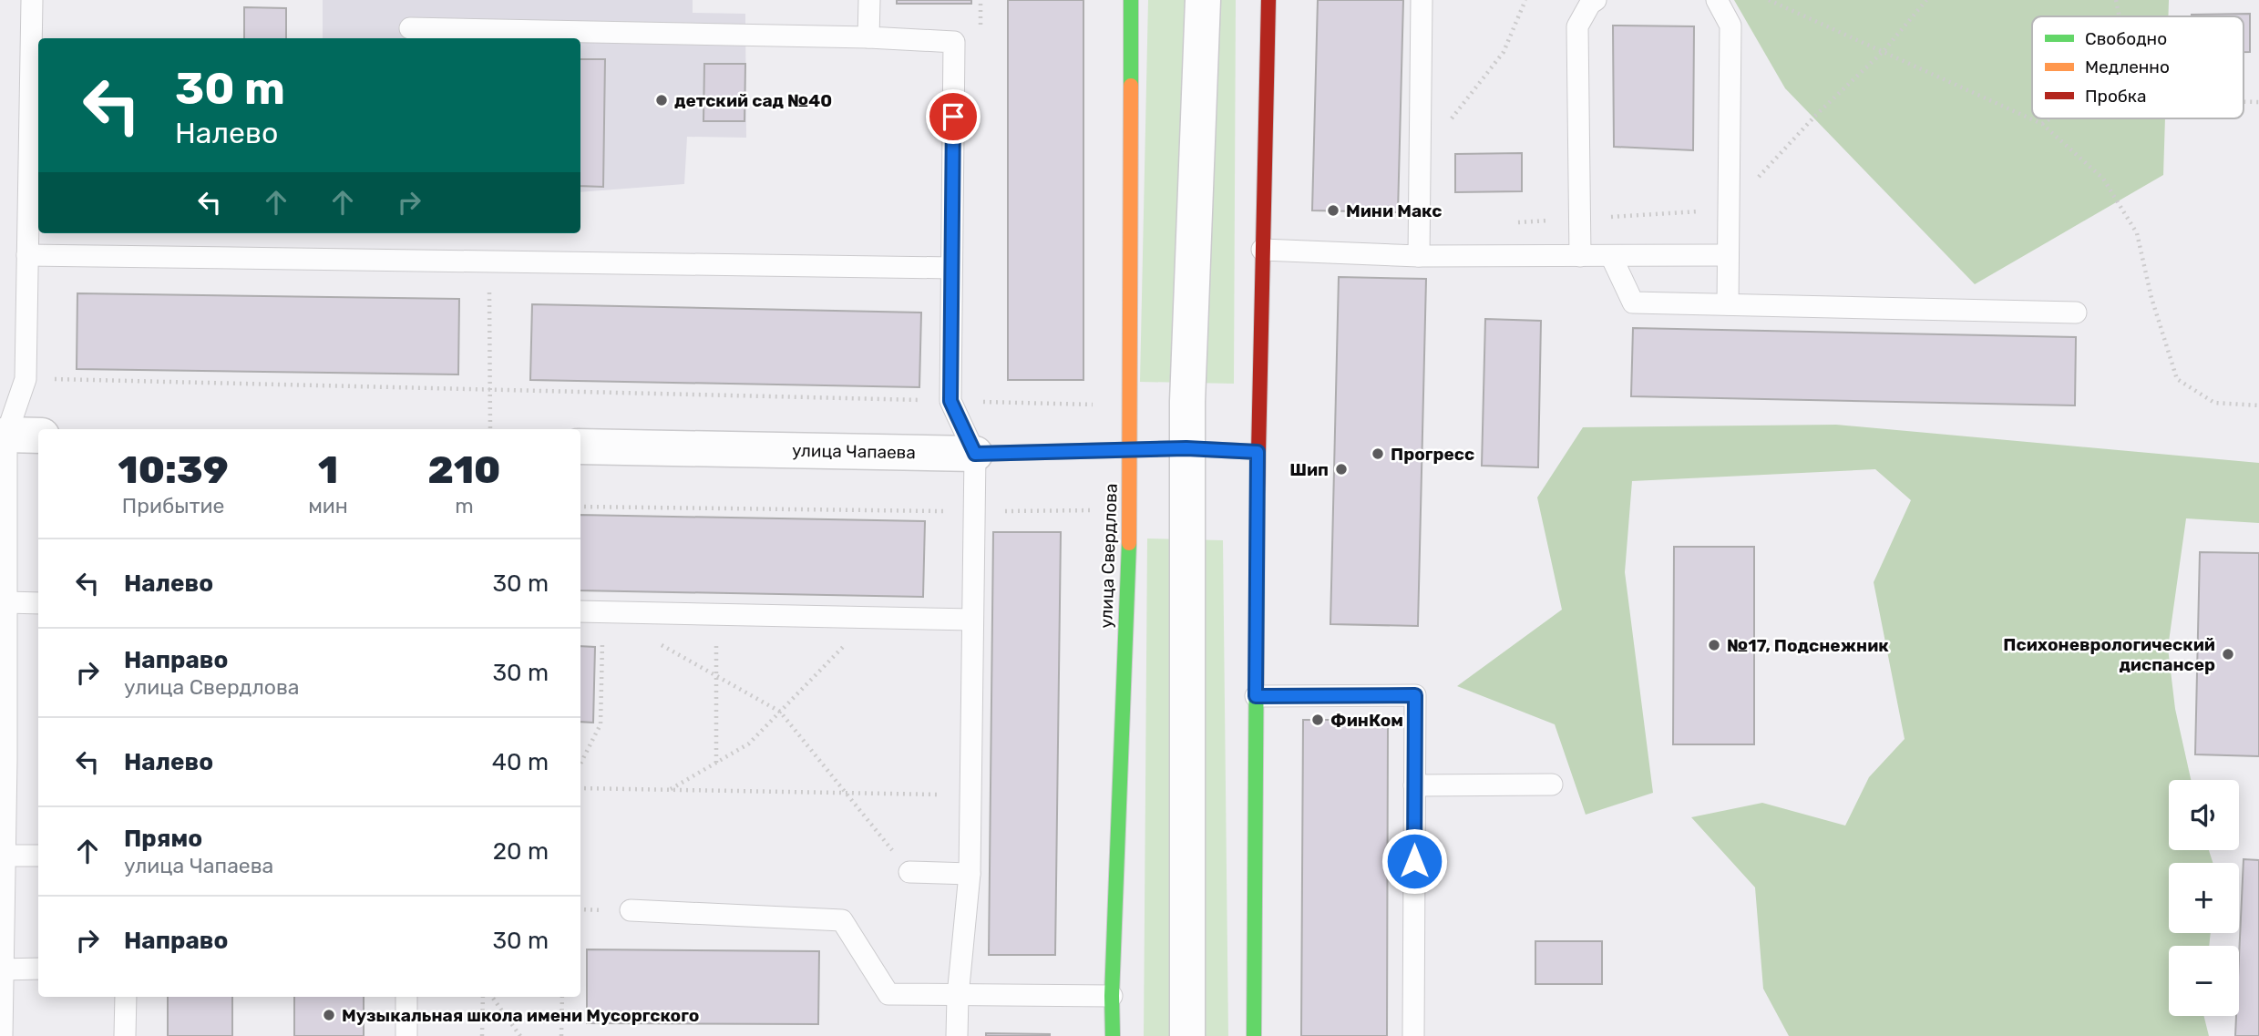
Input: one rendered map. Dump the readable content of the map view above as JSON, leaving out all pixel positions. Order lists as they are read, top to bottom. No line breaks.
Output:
{"streets":{"street":["улица Чапаева","улица Свердлова"]},"crossings":[["улица Чапаева","улица Свердлова"]],"places":["детский сад №40","Мини Макс","Прогресс","Шип","№17, Подснежник","Психоневрологический диспансер","ФинКом","Музыкальная школа имени Мусоргского"],"legend":["Свободно","Медленно","Пробка"],"page":{"turn":["30 m","Налево"],"eta":["10:39","Прибытие","1","мин","210","m"],"list":[{"name":"Налево","value":"30 m"},{"name":"Направо","note":"улица Свердлова","value":"30 m"},{"name":"Налево","value":"40 m"},{"name":"Прямо","note":"улица Чапаева","value":"20 m"},{"name":"Направо","value":"30 m"}],"map_buttons":["+","−"]}}
